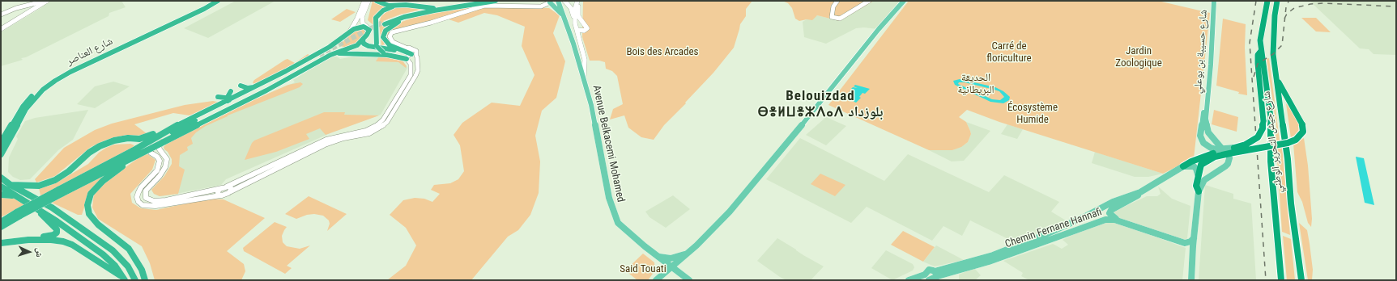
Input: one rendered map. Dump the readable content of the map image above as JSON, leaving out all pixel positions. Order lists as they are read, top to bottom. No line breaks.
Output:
{"streets":{"highway":["شارع العناصر","شارع جيش التحرير الوطني"],"main road":["شارع حسيبة بن بوعلي","Avenue Belkacemi Mohamed","Chemin Fernane Hannafi"]},"districts":["Belouizdad ⴱⴻⵍⵡⴻⵣⴷⴰⴷ بلوزداد"],"parks":["Carré de floriculture","Jardin Zoologique","Bois des Arcades","الحديقة البريطانية","Écosystème Humide","Said Touati"],"north":"right"}
